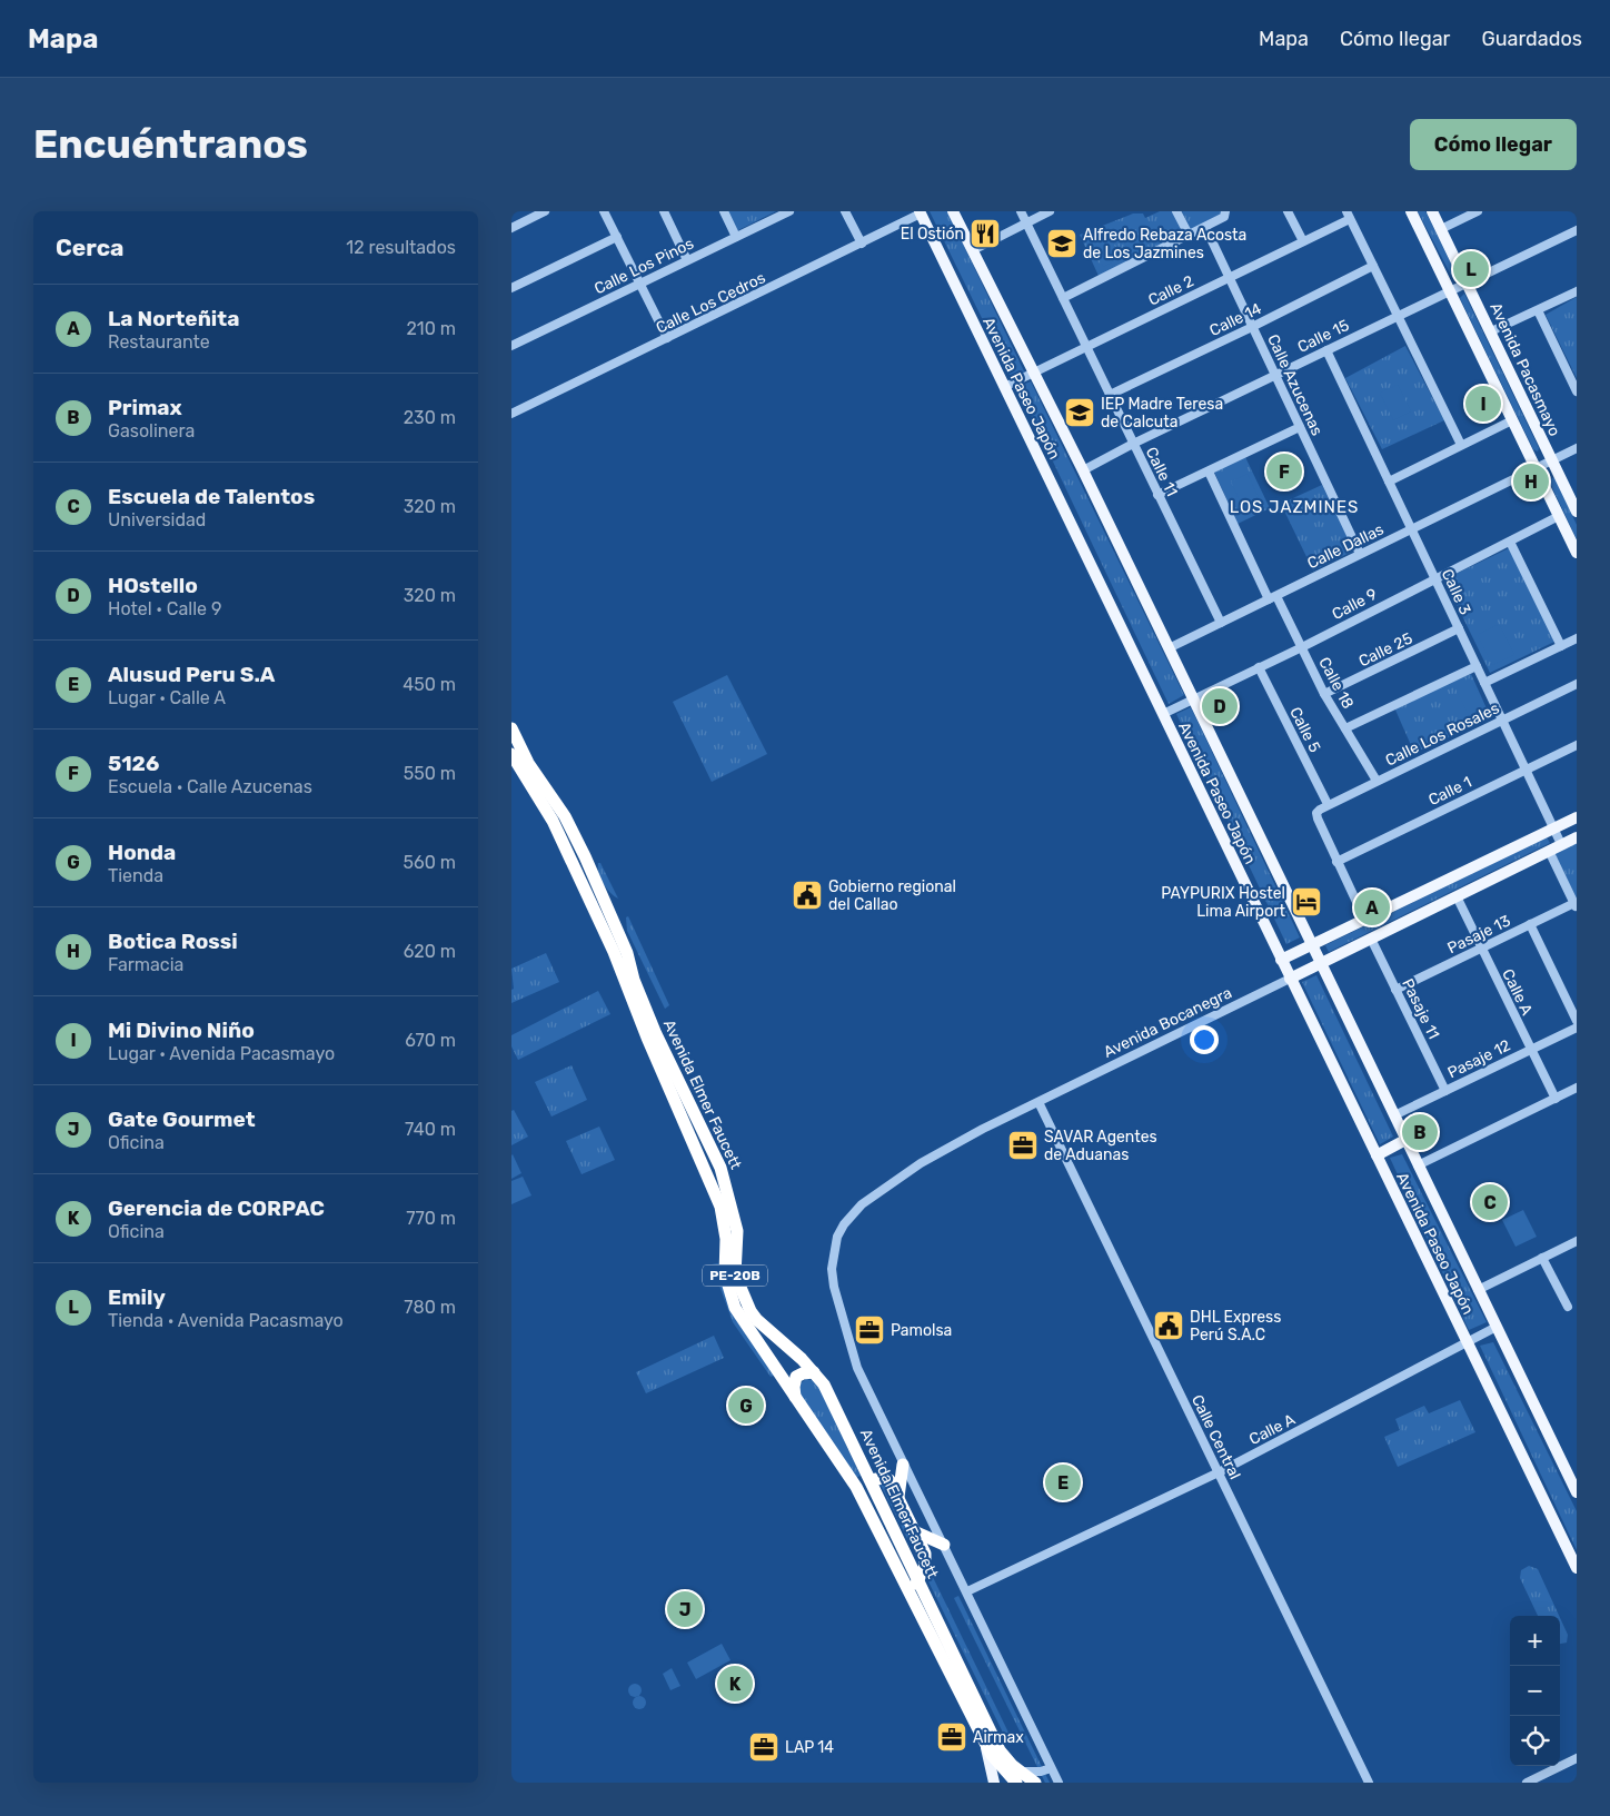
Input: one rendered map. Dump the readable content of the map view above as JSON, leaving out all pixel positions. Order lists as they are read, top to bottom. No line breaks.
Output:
{"streets":{"highway":["Avenida Elmer Faucett","PE-20B"],"main road":["Avenida Pacasmayo","Avenida Paseo Japón","Avenida Bocanegra"],"street":["Calle Los Pinos","Calle 2","Calle Los Cedros","Calle 14","Calle 15","Calle Azucenas","Calle 11","Calle Dallas","Calle 3","Calle 9","Calle 25","Calle 18","Calle 5","Calle Los Rosales","Calle 1","Pasaje 13","Calle A","Pasaje 11","Pasaje 12","Calle Central"]},"crossings":[["Calle 2","Calle Azucenas"],["Calle 2","Avenida Paseo Japón"],["Calle 2","Calle 11"],["Calle Los Cedros","Avenida Paseo Japón"],["Calle 14","Calle Azucenas"],["Calle 14","Calle 11"],["Calle 15","Avenida Pacasmayo"],["Calle 15","Calle Azucenas"],["Calle 15","Avenida Paseo Japón"],["Calle 15","Calle 11"],["Calle 15","Calle 3"],["Avenida Pacasmayo","Calle Dallas"],["Calle Azucenas","Calle Dallas"],["Avenida Paseo Japón","Calle Dallas"],["Avenida Paseo Japón","Calle 9"],["Avenida Paseo Japón","Calle A"],["Avenida Paseo Japón","Avenida Bocanegra"],["Avenida Paseo Japón","Pasaje 12"],["Calle 11","Calle Dallas"],["Calle Dallas","Calle 3"],["Calle Dallas","Calle 18"],["Calle 3","Calle 9"],["Calle 3","Calle 25"],["Calle 3","Calle Los Rosales"],["Calle 3","Calle 1"],["Calle 3","Avenida Bocanegra"],["Calle 9","Calle 18"],["Calle 9","Calle 5"],["Calle 25","Calle 18"],["Calle 18","Calle Los Rosales"],["Calle 5","Calle Los Rosales"],["Calle Los Rosales","Calle 1"],["Pasaje 13","Calle A"],["Pasaje 13","Pasaje 11"],["Calle A","Avenida Bocanegra"],["Calle A","Pasaje 12"],["Calle A","Avenida Elmer Faucett"],["Calle A","Calle Central"],["Pasaje 11","Avenida Bocanegra"],["Pasaje 11","Pasaje 12"],["Avenida Bocanegra","Avenida Elmer Faucett"],["Avenida Bocanegra","Calle Central"]],"districts":["LOS JAZMINES"],"places":{"restaurant":["El Ostión"],"school or university":["Alfredo Rebaza Acosta de Los Jazmines","IEP Madre Teresa de Calcuta"],"public building":["Gobierno regional del Callao","DHL Express Perú S.A.C"],"hotel":["PAYPURIX Hostel Lima Airport"],"office":["SAVAR Agentes de Aduanas","Pamolsa","Airmax","LAP 14"]},"page":{"header":"Mapa","nav":["Mapa","Cómo llegar","Guardados"],"buttons":"Cómo llegar","title":"Encuéntranos","heading":["Cerca","12 resultados"],"pins":["L","I","F","H","D","A","B","C","G","E","J","K"],"list":[{"mark":"A","name":"La Norteñita","note":"Restaurante","value":"210 m"},{"mark":"B","name":"Primax","note":"Gasolinera","value":"230 m"},{"mark":"C","name":"Escuela de Talentos","note":"Universidad","value":"320 m"},{"mark":"D","name":"HOstello","note":"Hotel · Calle 9","value":"320 m"},{"mark":"E","name":"Alusud Peru S.A","note":"Lugar · Calle A","value":"450 m"},{"mark":"F","name":"5126","note":"Escuela · Calle Azucenas","value":"550 m"},{"mark":"G","name":"Honda","note":"Tienda","value":"560 m"},{"mark":"H","name":"Botica Rossi","note":"Farmacia","value":"620 m"},{"mark":"I","name":"Mi Divino Niño","note":"Lugar · Avenida Pacasmayo","value":"670 m"},{"mark":"J","name":"Gate Gourmet","note":"Oficina","value":"740 m"},{"mark":"K","name":"Gerencia de CORPAC","note":"Oficina","value":"770 m"},{"mark":"L","name":"Emily","note":"Tienda · Avenida Pacasmayo","value":"780 m"}],"map_buttons":["+","−"]}}
